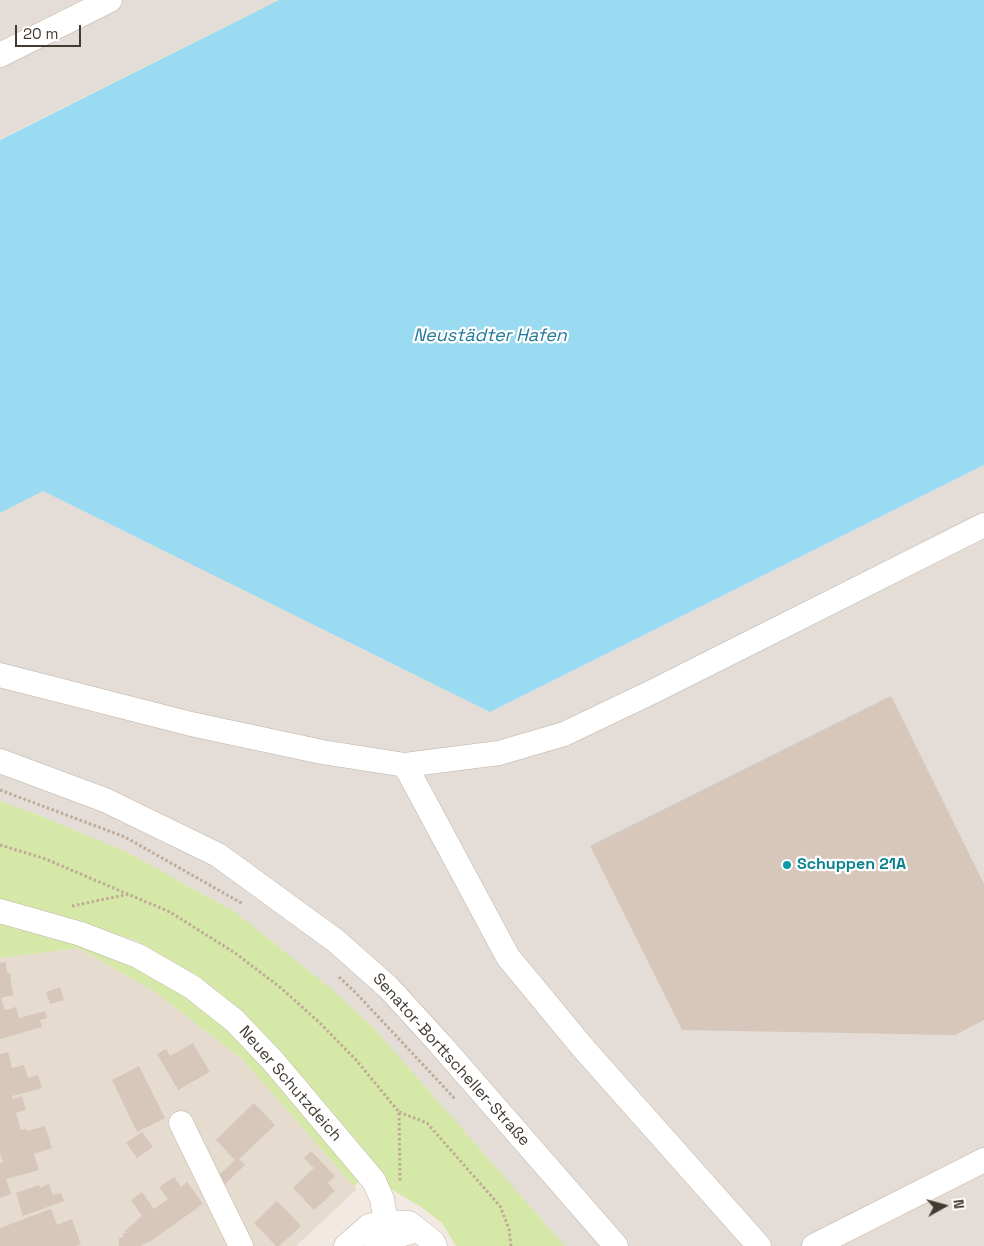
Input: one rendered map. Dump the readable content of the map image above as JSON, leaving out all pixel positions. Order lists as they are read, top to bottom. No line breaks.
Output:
{"streets":{"street":["Senator-Borttscheller-Straße","Neuer Schutzdeich"]},"water":["Neustädter Hafen"],"places":["Schuppen 21A"],"scale_bar":"20 m","north":"right"}
